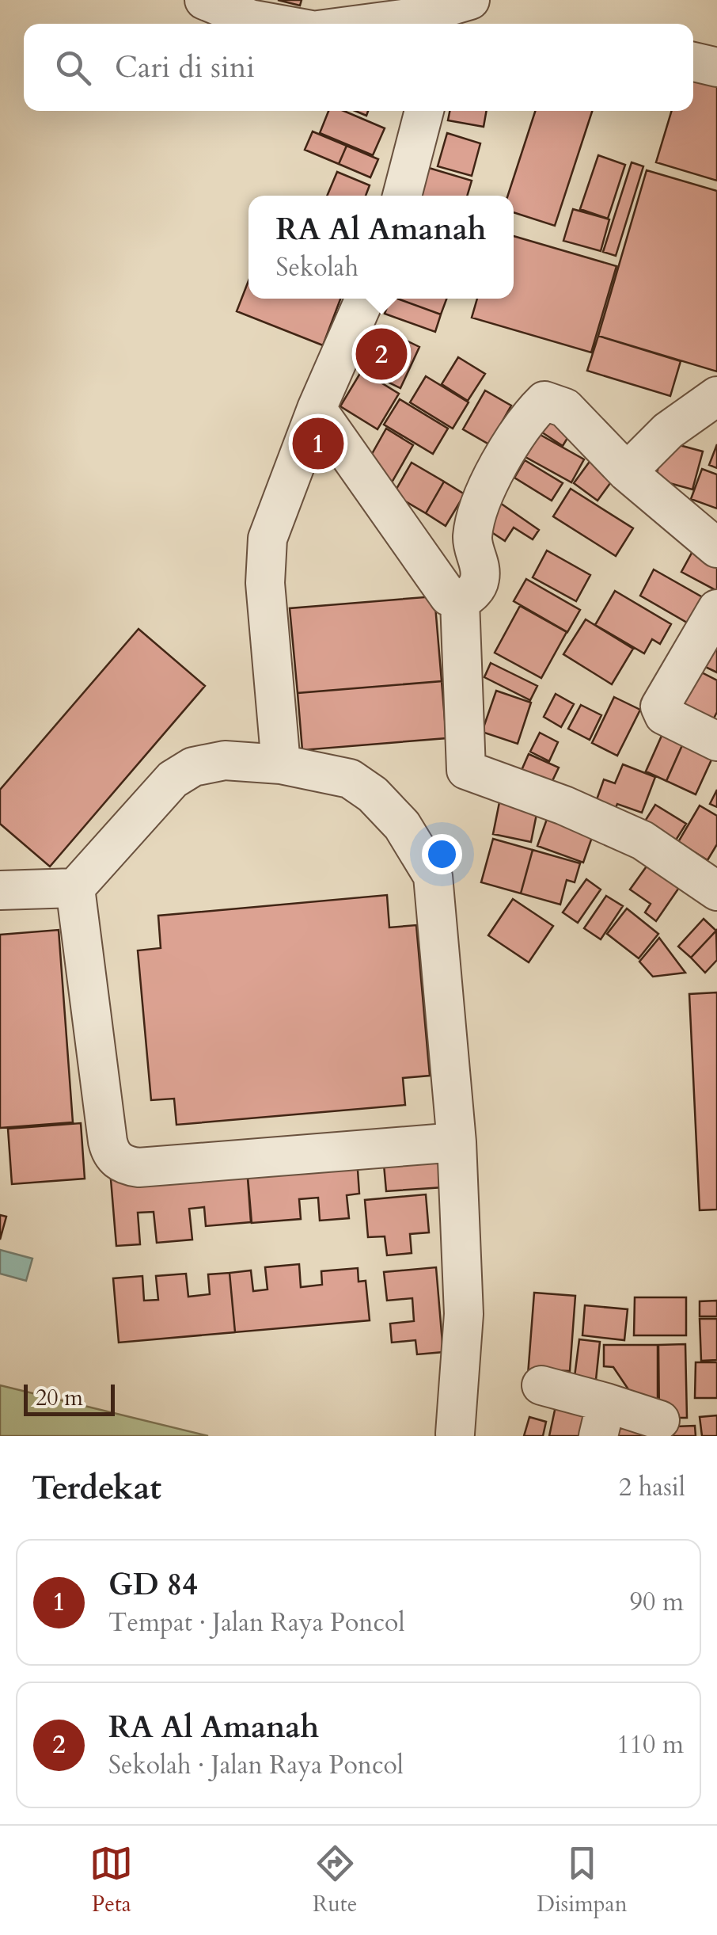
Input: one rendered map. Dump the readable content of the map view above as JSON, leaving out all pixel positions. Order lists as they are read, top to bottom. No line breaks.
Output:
{"scale_bar":"20 m","page":{"search":"Cari di sini","popup":["RA Al Amanah","Sekolah"],"pins":["2","1"],"scale":"20 m","heading":["Terdekat","2 hasil"],"list":[{"mark":"1","name":"GD 84","note":"Tempat · Jalan Raya Poncol","value":"90 m"},{"mark":"2","name":"RA Al Amanah","note":"Sekolah · Jalan Raya Poncol","value":"110 m"}],"nav":["Peta","Rute","Disimpan"]}}
